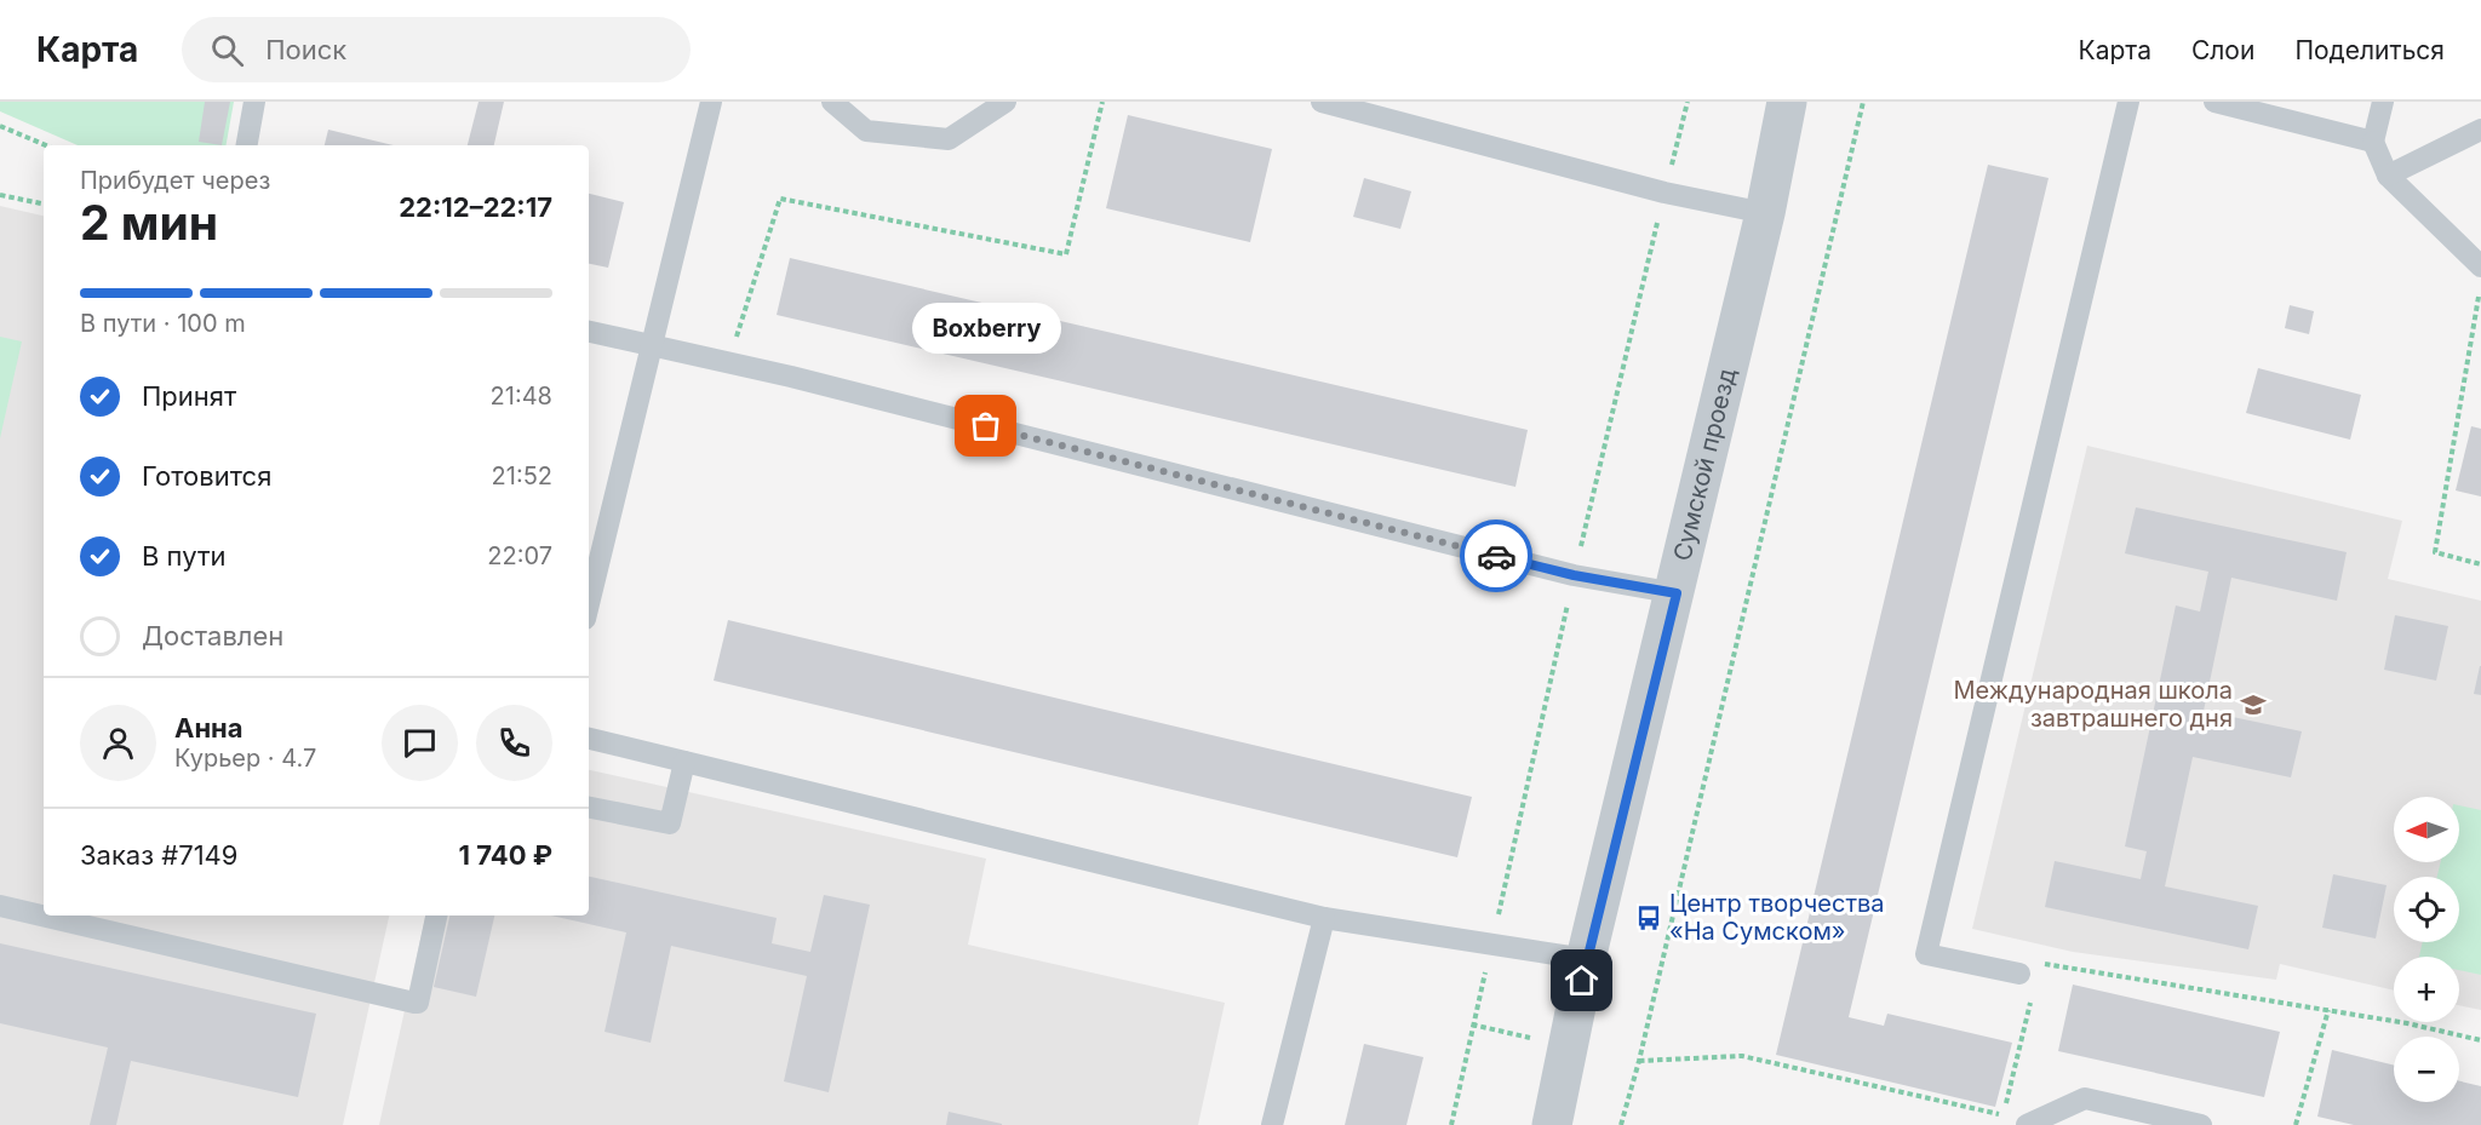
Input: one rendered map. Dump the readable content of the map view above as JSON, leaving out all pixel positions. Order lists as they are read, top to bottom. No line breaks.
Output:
{"streets":{"street":["Сумской проезд"]},"places":{"other":["Boxberry"],"school or university":["Международная школа завтрашнего дня"],"bus stop":["Центр творчества «На Сумском»"]},"north":"left","page":{"header":"Карта","search":"Поиск","nav":["Карта","Слои","Поделиться"],"heading":["2 мин","Прибудет через","22:12–22:17"],"panel":["Анна","Курьер · 4.7","Заказ #7149","1 740 ₽"],"bar":"В пути · 100 m","bubble":"Boxberry","list":[["Принят","21:48"],["Готовится","21:52"],["В пути","22:07"],"Доставлен"],"map_buttons":["+","−"]}}
